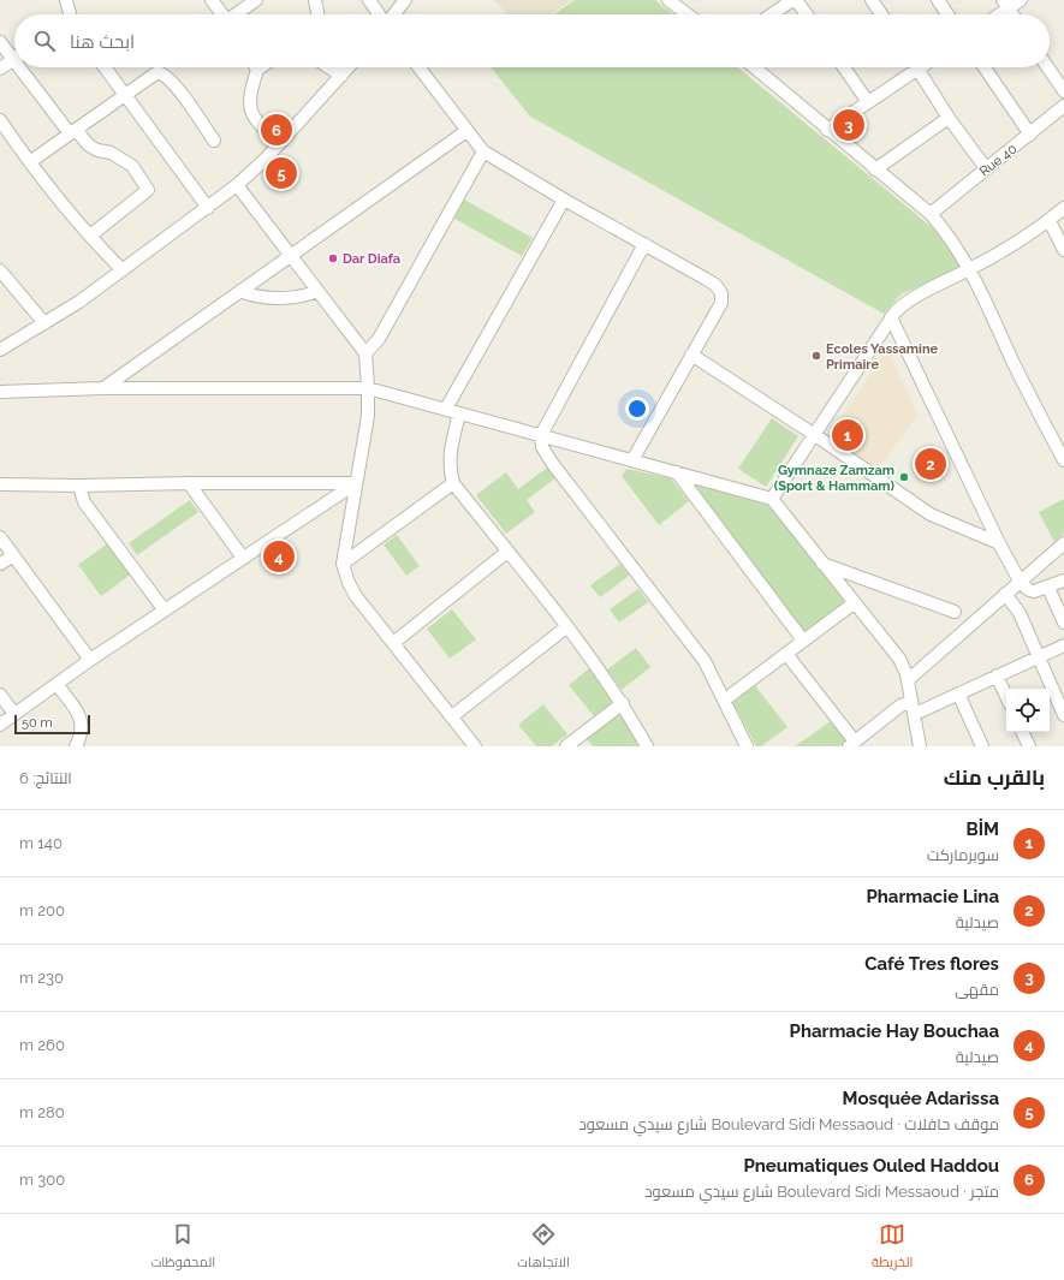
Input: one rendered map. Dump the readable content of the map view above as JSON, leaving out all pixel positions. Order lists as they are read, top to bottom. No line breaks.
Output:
{"streets":{"street":["Rue 40"]},"places":["Dar Diafa","Ecoles Yassamine Primaire","Gymnaze Zamzam (Sport & Hammam)"],"scale_bar":"50 m","page":{"search":"ابحث هنا","pins":["3","6","5","1","2","4"],"scale":"50 m","heading":["بالقرب منك","النتائج: 6"],"list":[{"mark":"1","name":"BİM","note":"سوبرماركت","value":"140 m"},{"mark":"2","name":"Pharmacie Lina","note":"صيدلية","value":"200 m"},{"mark":"3","name":"Café Tres flores","note":"مقهى","value":"230 m"},{"mark":"4","name":"Pharmacie Hay Bouchaa","note":"صيدلية","value":"260 m"},{"mark":"5","name":"Mosquée Adarissa","note":"موقف حافلات · Boulevard Sidi Messaoud شارع سيدي مسعود","value":"280 m"},{"mark":"6","name":"Pneumatiques Ouled Haddou","note":"متجر · Boulevard Sidi Messaoud شارع سيدي مسعود","value":"300 m"}],"nav":["الخريطة","الاتجاهات","المحفوظات"]}}
